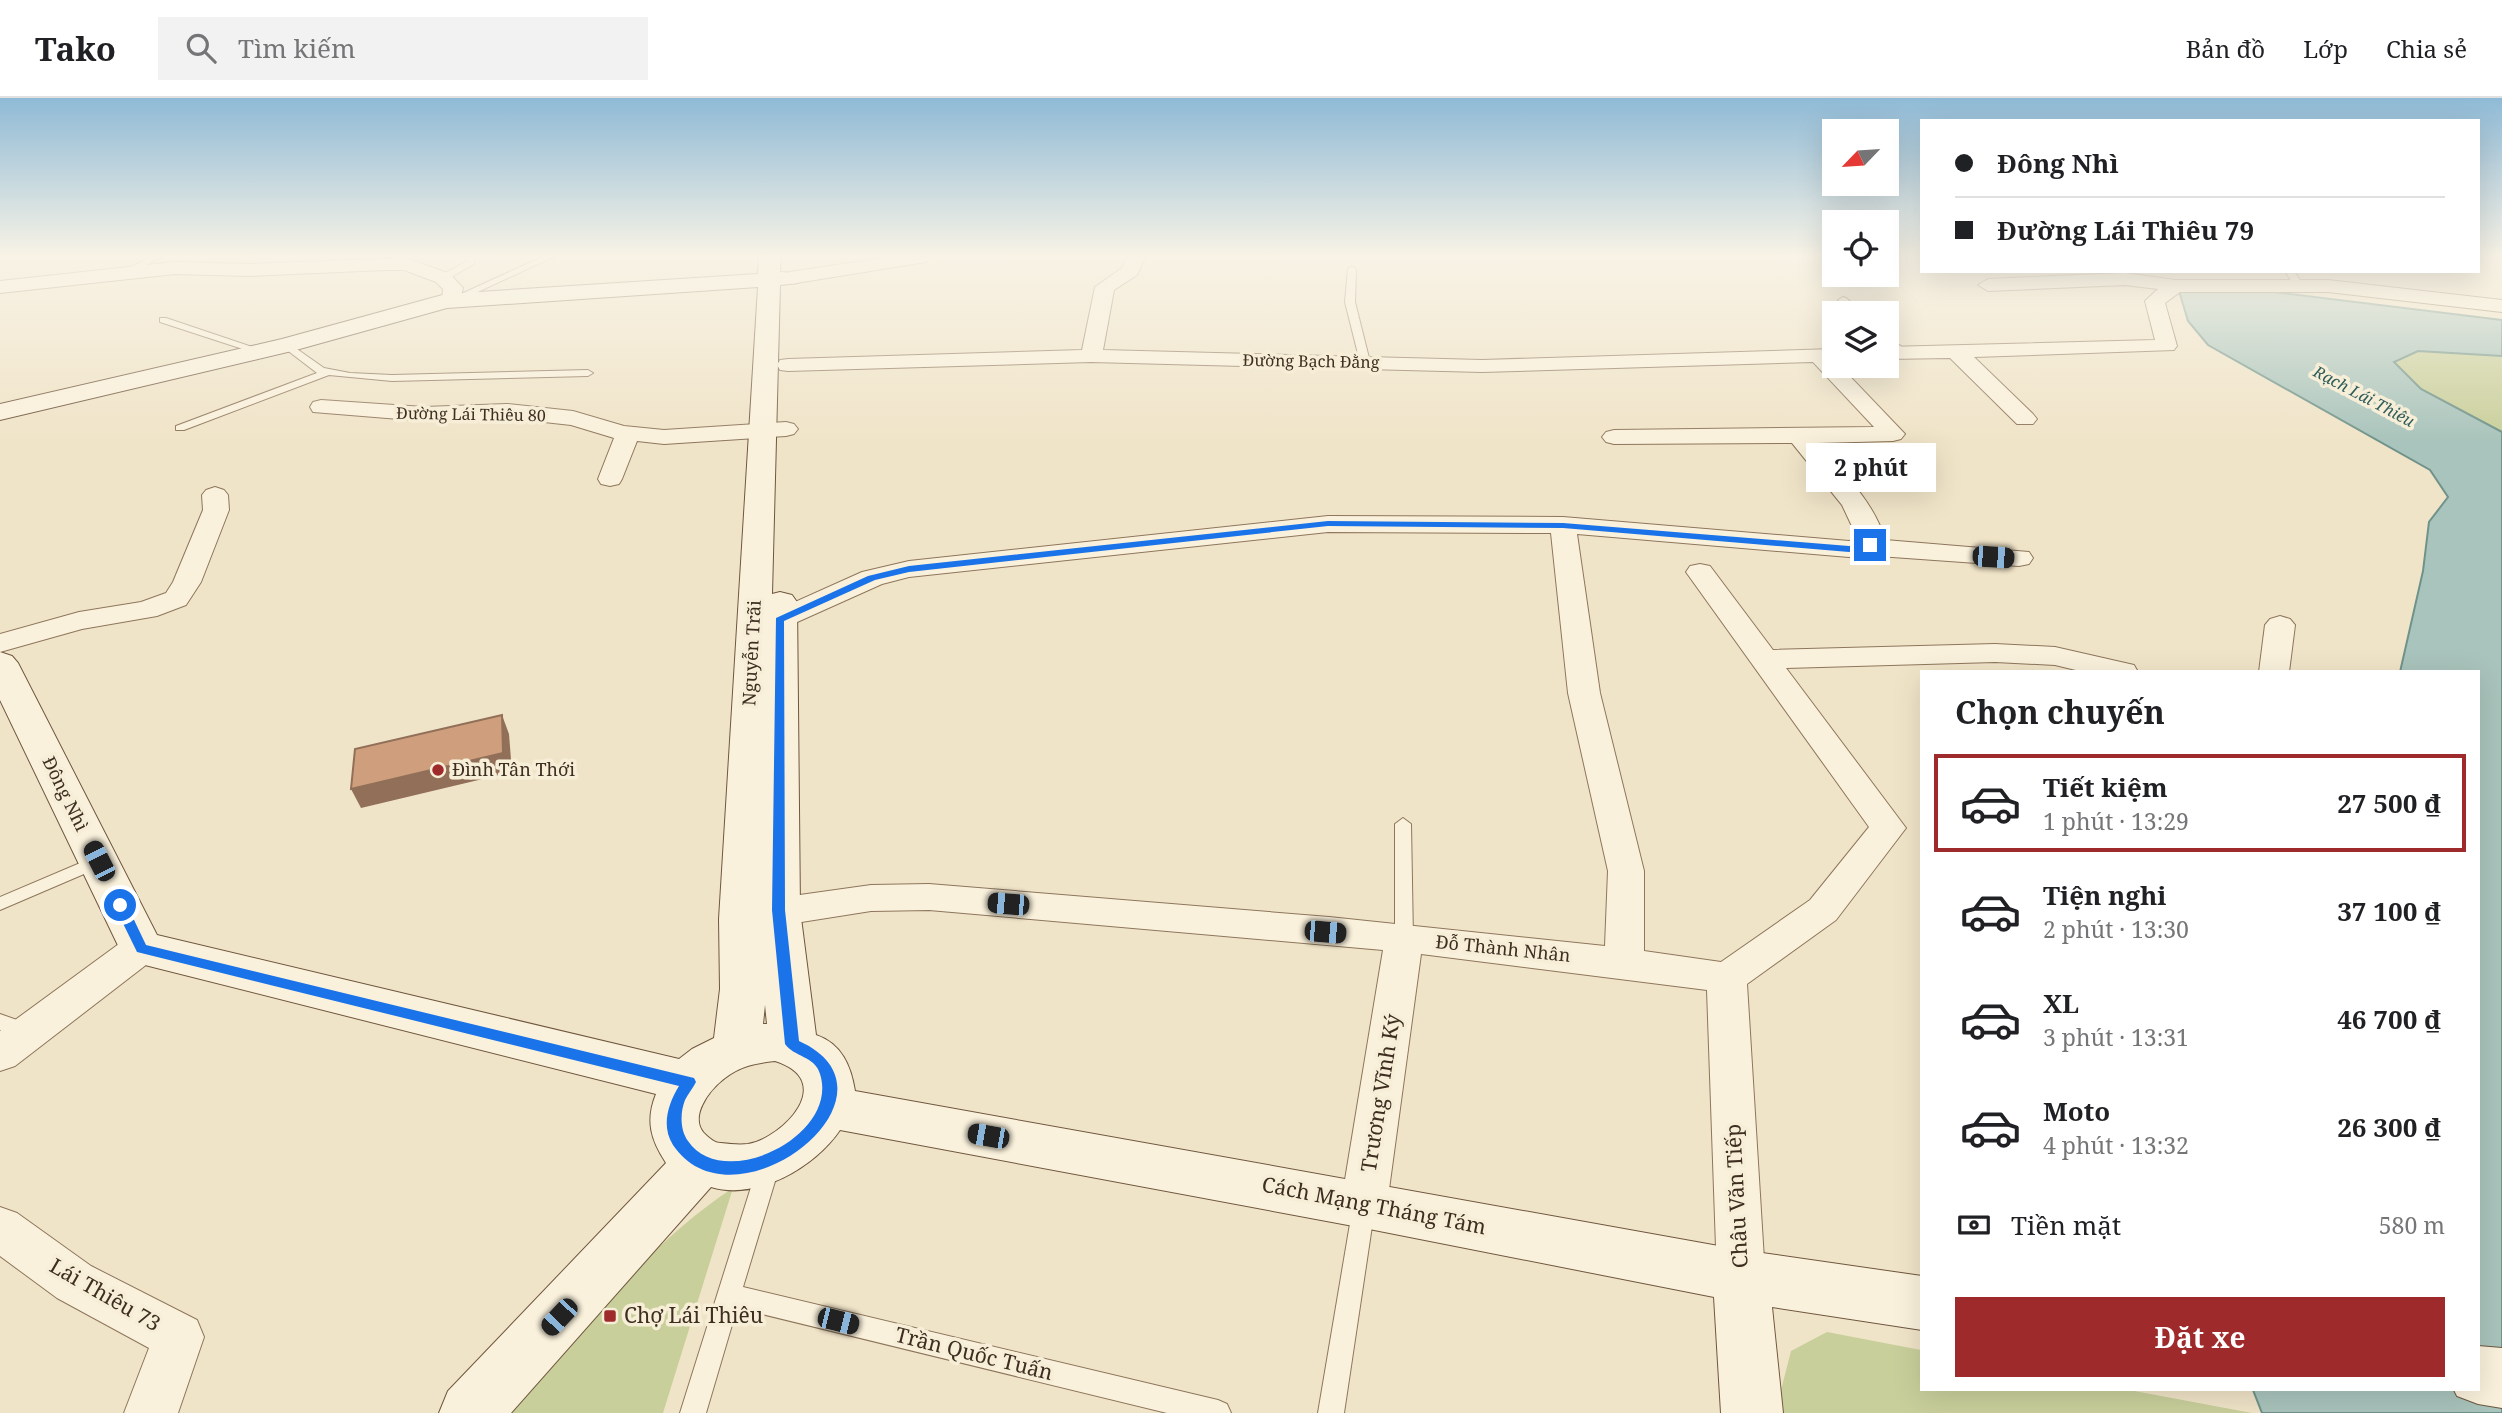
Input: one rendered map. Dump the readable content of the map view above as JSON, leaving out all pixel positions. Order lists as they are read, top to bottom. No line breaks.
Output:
{"streets":{"main road":["Nguyễn Trãi","Đông Nhì","Châu Văn Tiếp","Cách Mạng Tháng Tám"],"street":["Đường Bạch Đằng","Đường Lái Thiêu 80","Đỗ Thành Nhân","Trương Vĩnh Ký","Lái Thiêu 73"],"lane":["Trần Quốc Tuấn"]},"crossings":[["Đường Bạch Đằng","Nguyễn Trãi"],["Đường Lái Thiêu 80","Nguyễn Trãi"],["Nguyễn Trãi","Đỗ Thành Nhân"],["Nguyễn Trãi","Cách Mạng Tháng Tám"],["Đỗ Thành Nhân","Trương Vĩnh Ký"],["Đỗ Thành Nhân","Châu Văn Tiếp"],["Trương Vĩnh Ký","Cách Mạng Tháng Tám"],["Châu Văn Tiếp","Cách Mạng Tháng Tám"]],"water":["Rạch Lái Thiêu"],"places":{"other":["Đình Tân Thới"],"transit":["Chợ Lái Thiêu"]},"north":"bottom left","page":{"header":"Tako","search":"Tìm kiếm","nav":["Bản đồ","Lớp","Chia sẻ"],"banner":["Đông Nhì","Đường Lái Thiêu 79"],"bubble":"2 phút","heading":"Chọn chuyến","list":[{"name":"Tiết kiệm","note":"1 phút · 13:29","value":"27 500 ₫"},{"name":"Tiện nghi","note":"2 phút · 13:30","value":"37 100 ₫"},{"name":"XL","note":"3 phút · 13:31","value":"46 700 ₫"},{"name":"Moto","note":"4 phút · 13:32","value":"26 300 ₫"}],"pay":["Tiền mặt","580 m"],"buttons":"Đặt xe"}}
